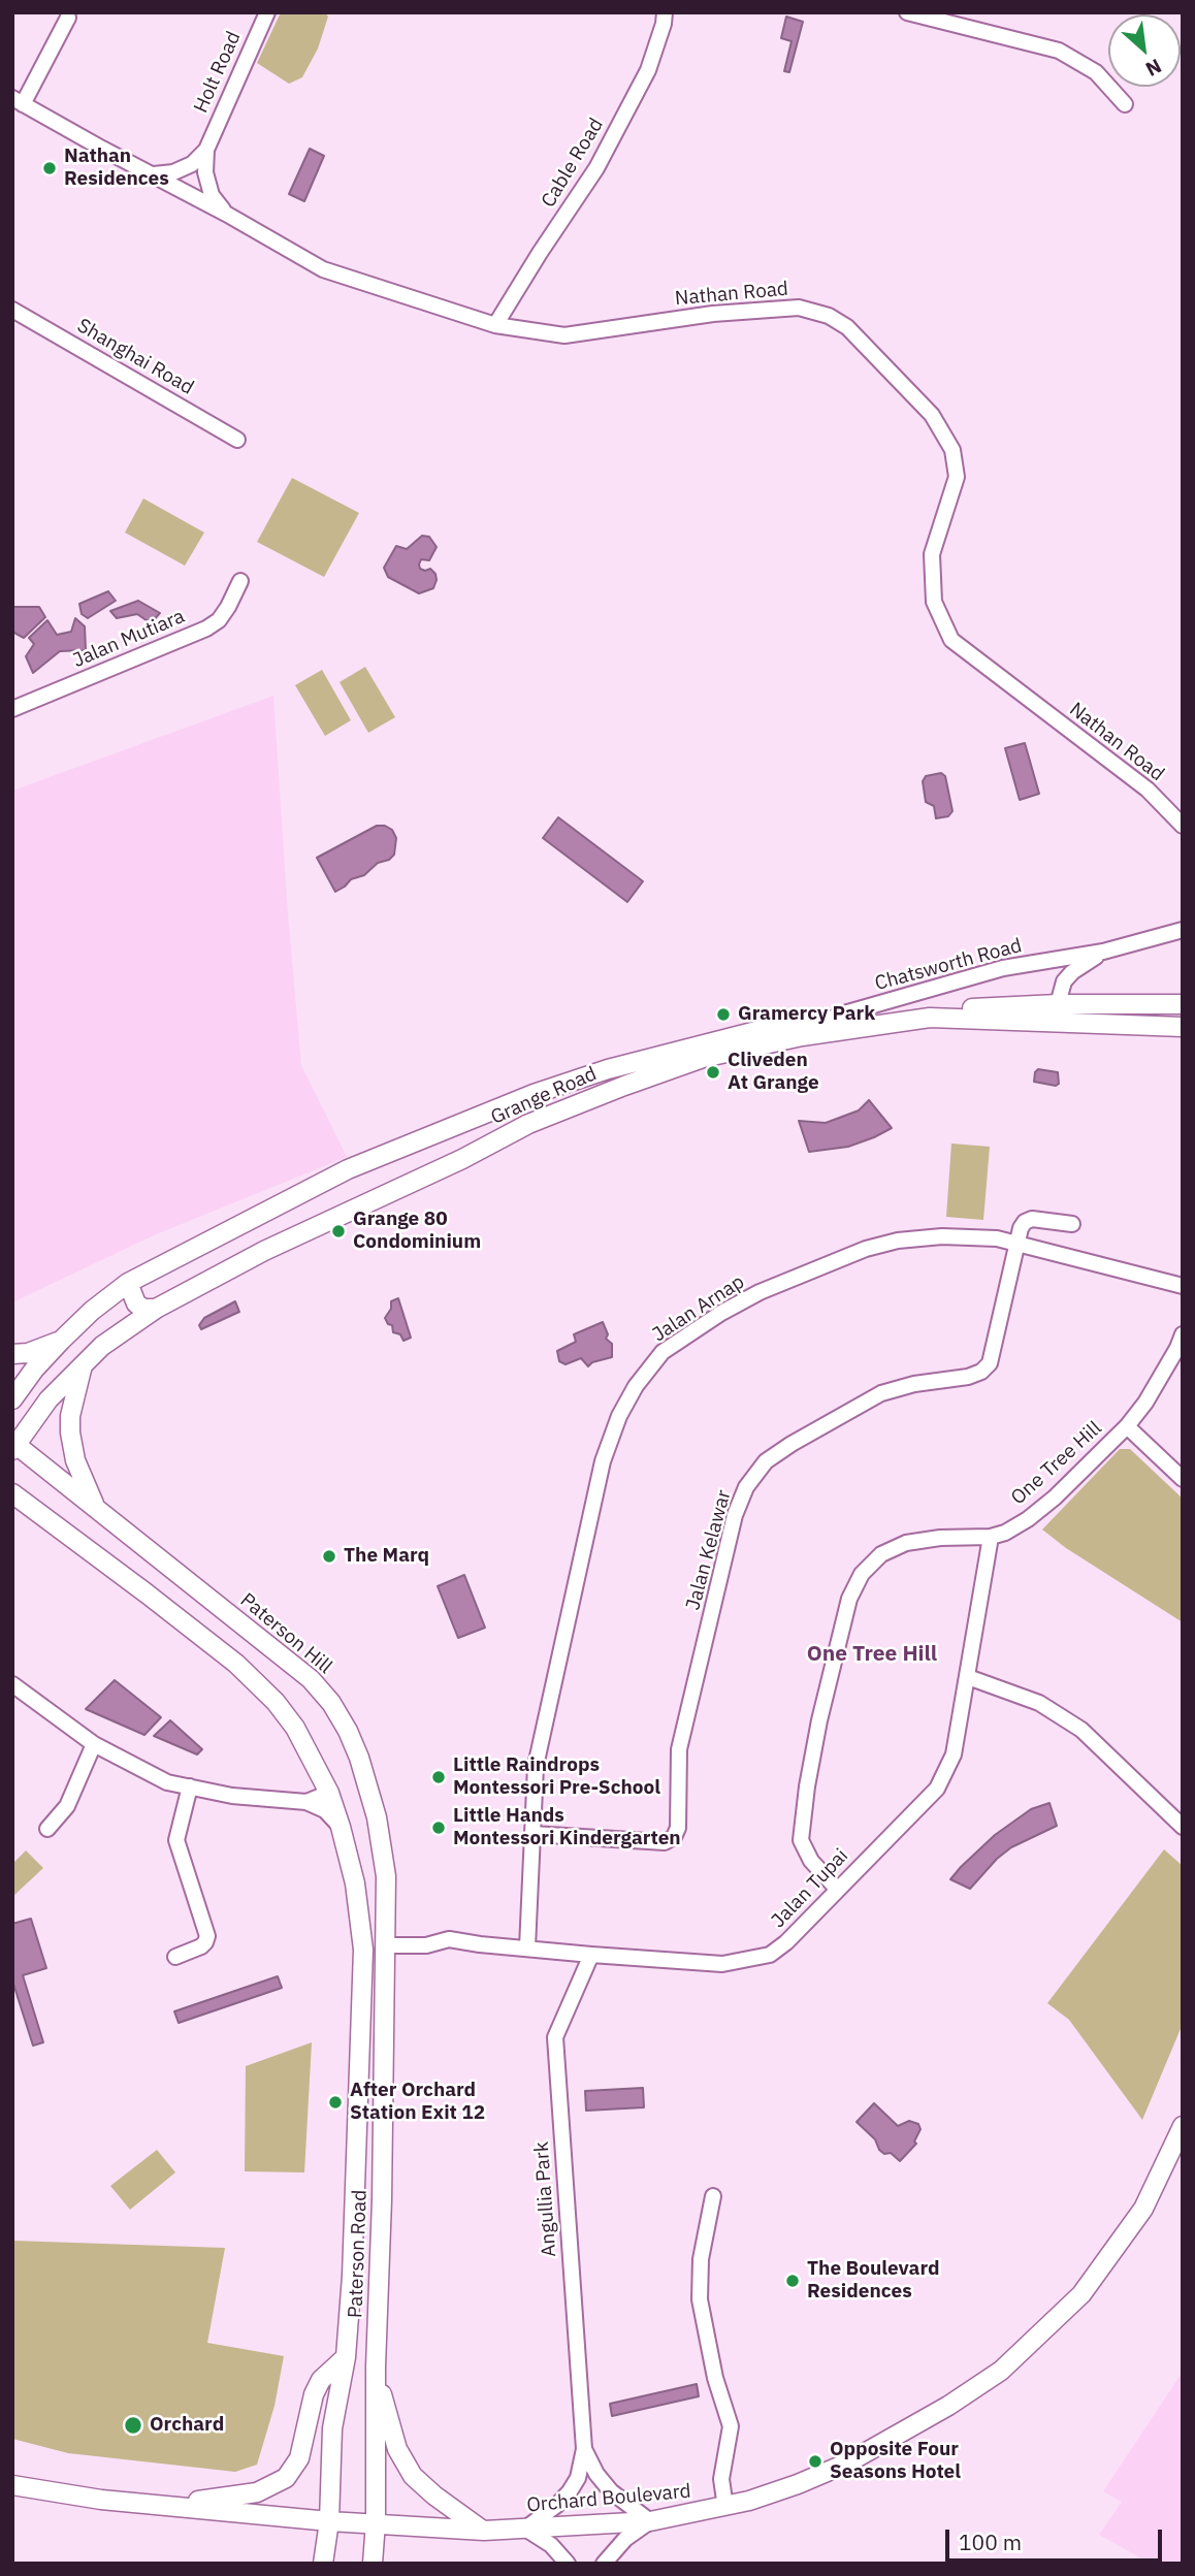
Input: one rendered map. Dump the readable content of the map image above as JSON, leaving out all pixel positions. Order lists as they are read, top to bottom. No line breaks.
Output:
{"streets":{"main road":["Grange Road","Paterson Hill","Paterson Road","Orchard Boulevard"],"street":["Holt Road","Cable Road","Nathan Road","Shanghai Road","Jalan Mutiara","Chatsworth Road","Jalan Arnap","One Tree Hill","Jalan Kelawar","Jalan Tupai","Angullia Park"]},"crossings":[["Holt Road","Nathan Road"],["Cable Road","Nathan Road"],["Chatsworth Road","Grange Road"],["Grange Road","Paterson Hill"],["Jalan Arnap","Jalan Kelawar"],["Jalan Arnap","Jalan Tupai"],["One Tree Hill","Jalan Tupai"],["Paterson Hill","Jalan Tupai"],["Paterson Hill","Paterson Road"],["Jalan Tupai","Angullia Park"],["Jalan Tupai","Paterson Road"],["Angullia Park","Orchard Boulevard"],["Paterson Road","Orchard Boulevard"]],"districts":["One Tree Hill"],"places":["Nathan Residences","Gramercy Park","Cliveden At Grange","Grange 80 Condominium","The Marq","Little Raindrops Montessori Pre-School","Little Hands Montessori Kindergarten","After Orchard Station Exit 12","The Boulevard Residences","Orchard","Opposite Four Seasons Hotel"],"scale_bar":"100 m","north":"bottom right"}
